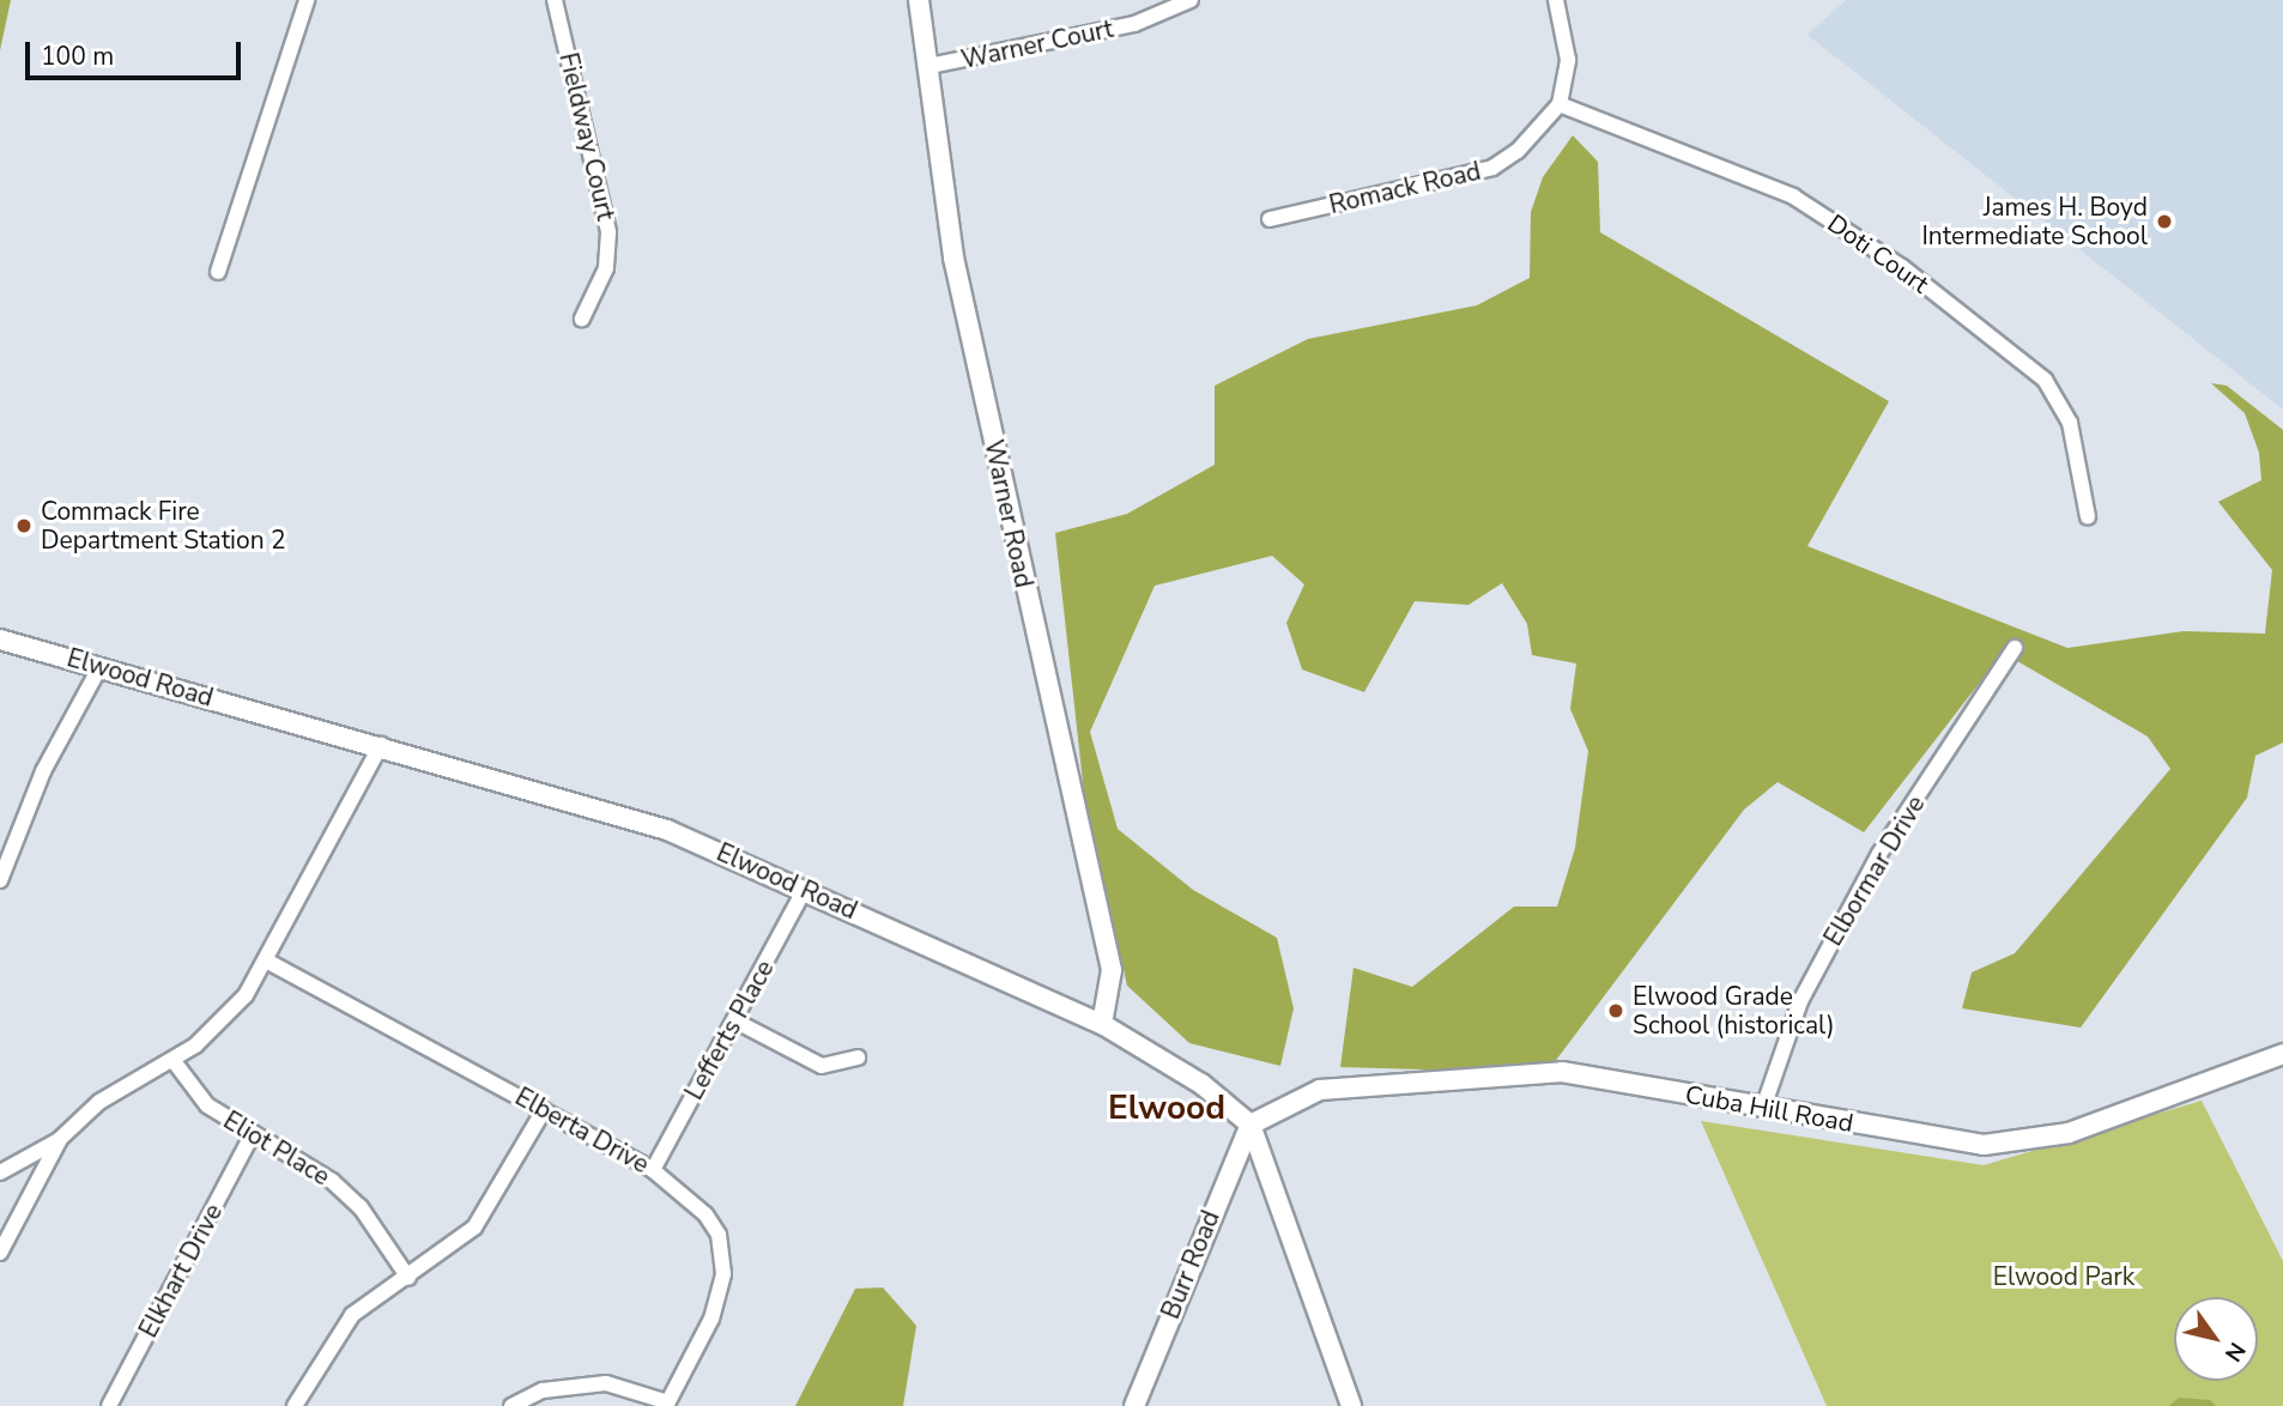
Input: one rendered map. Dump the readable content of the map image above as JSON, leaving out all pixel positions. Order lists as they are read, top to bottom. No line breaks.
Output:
{"streets":{"main road":["Warner Road","Elwood Road","Cuba Hill Road","Burr Road"],"street":["Warner Court","Fieldway Court","Romack Road","Doti Court","Elbormar Drive","Lefferts Place","Elberta Drive","Eliot Place","Elkhart Drive"]},"crossings":[["Warner Court","Warner Road"],["Romack Road","Doti Court"],["Warner Road","Elwood Road"],["Elwood Road","Lefferts Place"],["Elwood Road","Cuba Hill Road"],["Elwood Road","Burr Road"],["Elbormar Drive","Cuba Hill Road"],["Lefferts Place","Elberta Drive"],["Cuba Hill Road","Burr Road"],["Eliot Place","Elkhart Drive"]],"districts":["Elwood"],"parks":["Elwood Park"],"places":["James H. Boyd Intermediate School","Commack Fire Department Station 2","Elwood Grade School (historical)"],"scale_bar":"100 m","north":"bottom right"}
